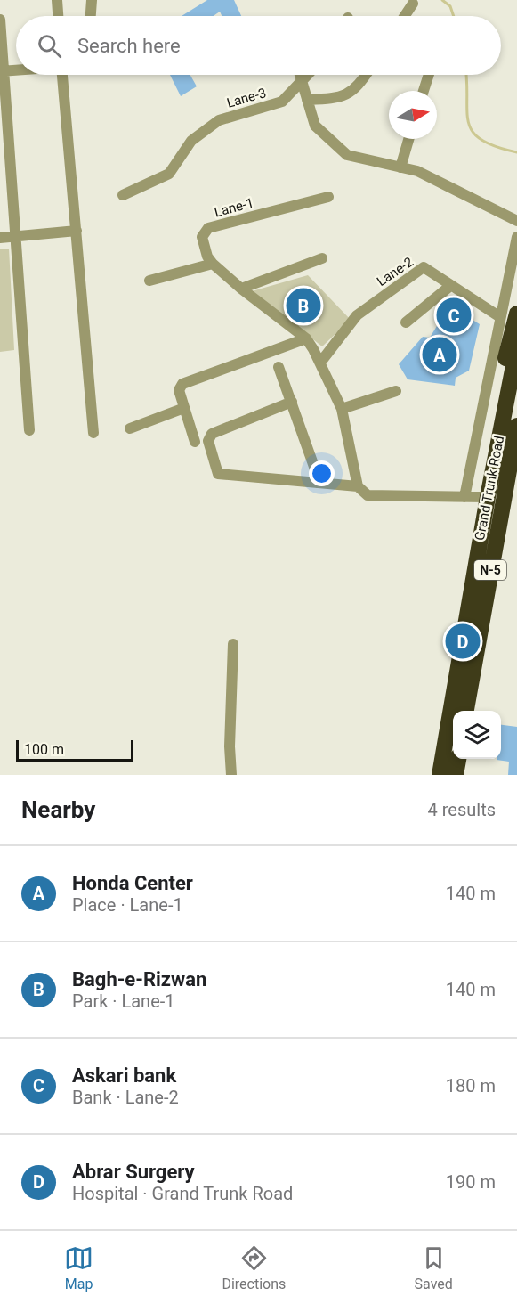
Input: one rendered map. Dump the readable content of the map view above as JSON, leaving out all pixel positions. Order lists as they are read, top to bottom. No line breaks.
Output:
{"streets":{"highway":["Grand Trunk Road","N-5"],"street":["Lane-3","Lane-1","Lane-2"]},"crossings":[["Lane-1","Lane-2"]],"scale_bar":"100 m","north":"right","page":{"search":"Search here","pins":["B","C","A","D"],"scale":"100 m","heading":["Nearby","4 results"],"list":[{"mark":"A","name":"Honda Center","note":"Place · Lane-1","value":"140 m"},{"mark":"B","name":"Bagh-e-Rizwan","note":"Park · Lane-1","value":"140 m"},{"mark":"C","name":"Askari bank","note":"Bank · Lane-2","value":"180 m"},{"mark":"D","name":"Abrar Surgery","note":"Hospital · Grand Trunk Road","value":"190 m"}],"nav":["Map","Directions","Saved"]}}
